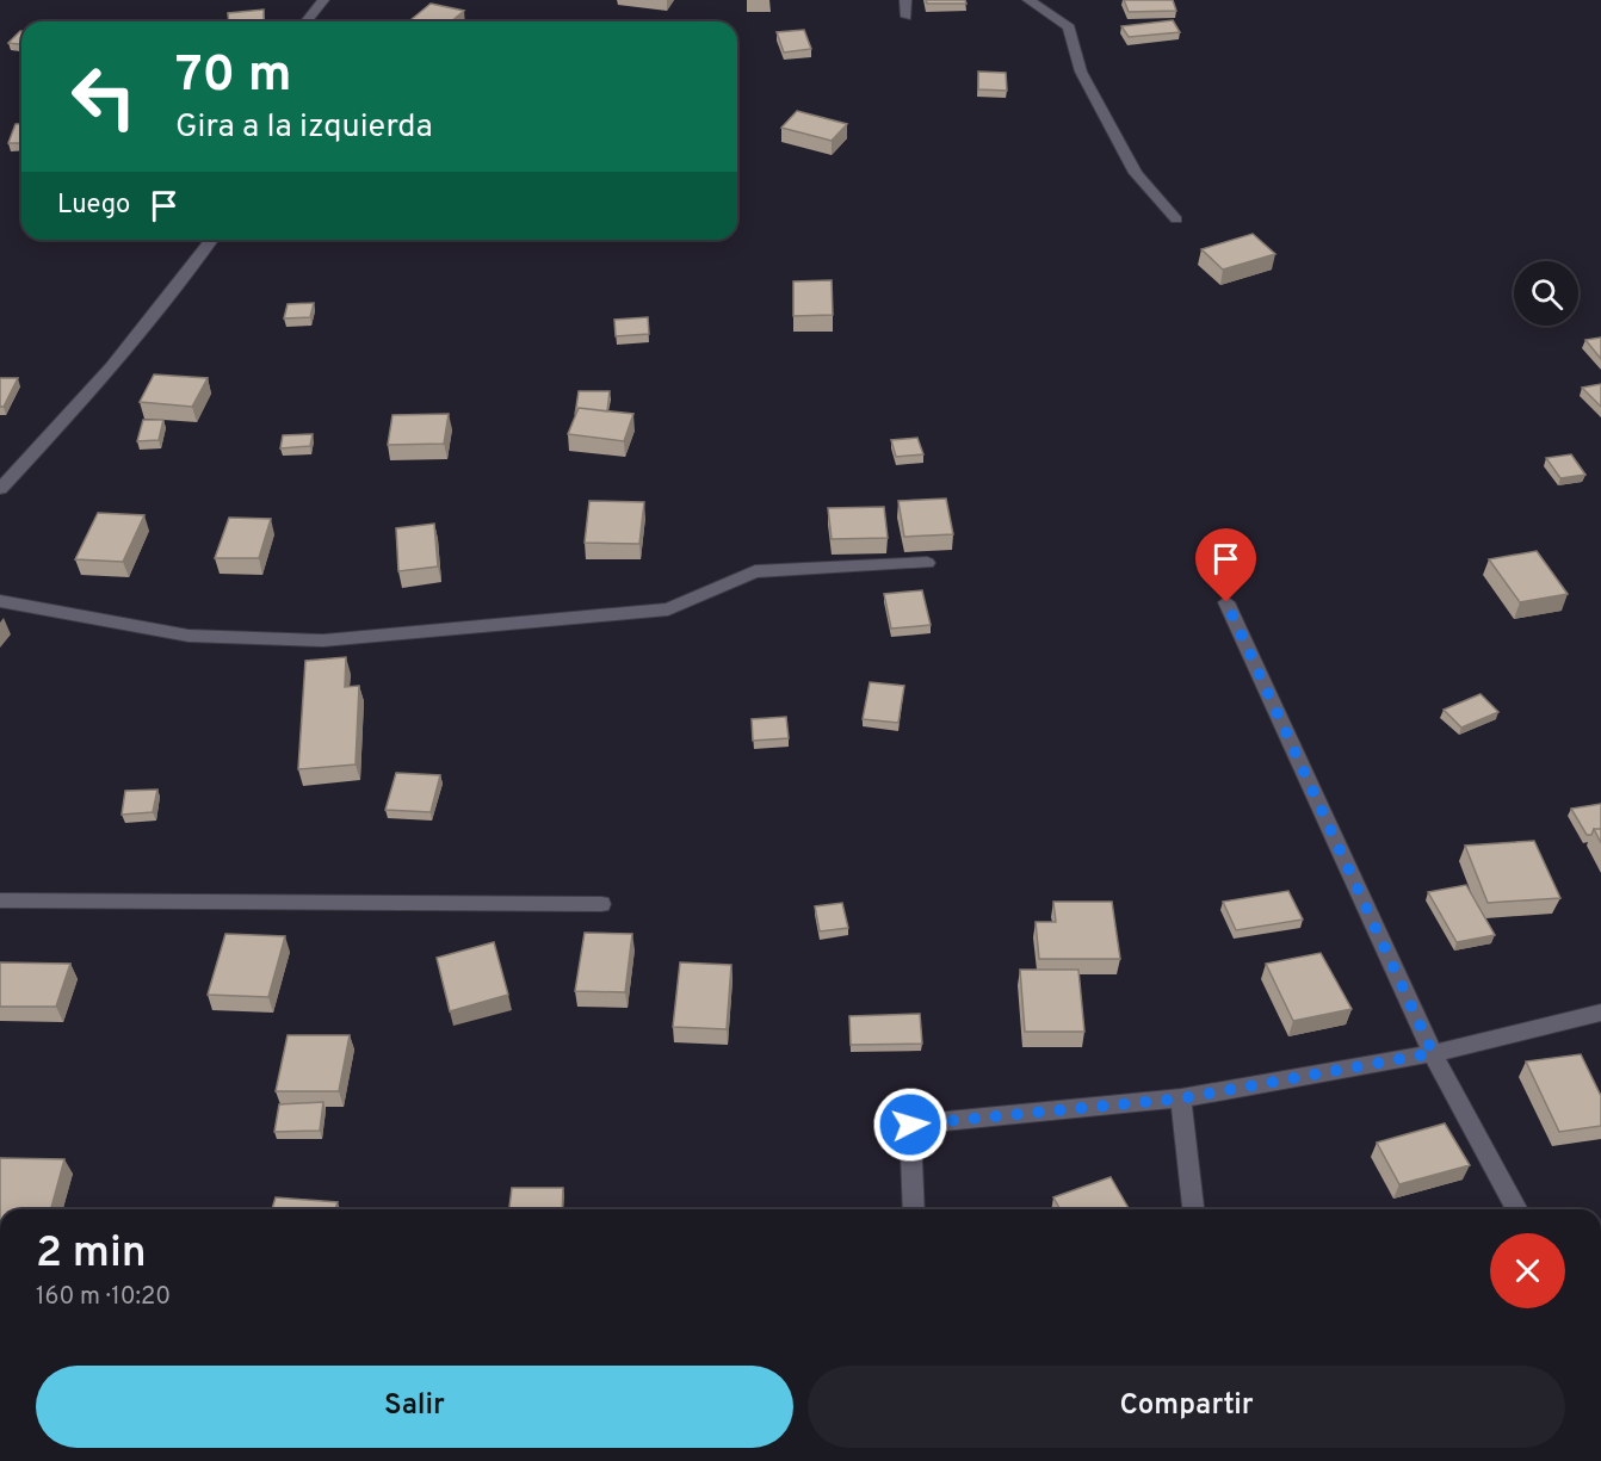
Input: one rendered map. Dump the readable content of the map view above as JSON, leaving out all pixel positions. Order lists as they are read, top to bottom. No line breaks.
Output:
{"page":{"turn":["70 m","Gira a la izquierda"],"then":"Luego","heading":["2 min","160 m · 10:20"],"buttons":["Salir","Compartir"]}}
